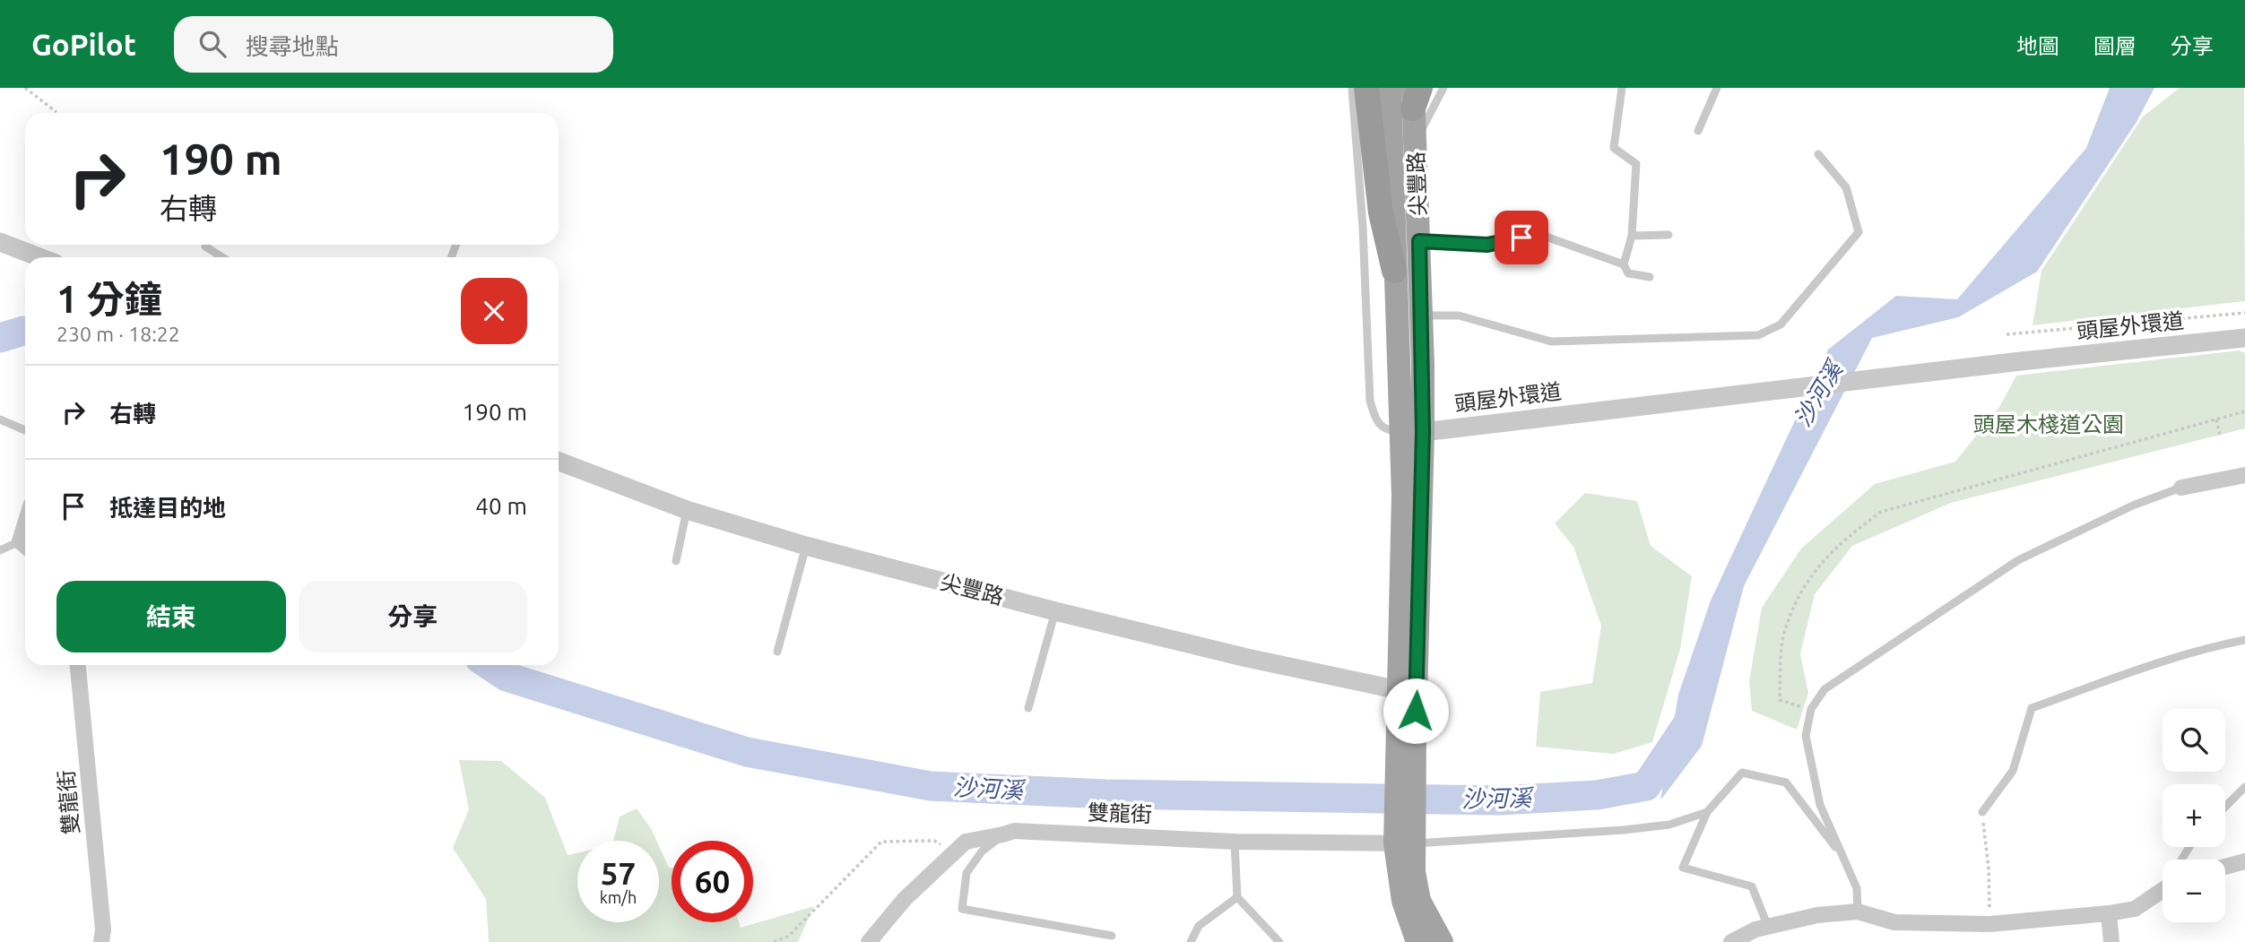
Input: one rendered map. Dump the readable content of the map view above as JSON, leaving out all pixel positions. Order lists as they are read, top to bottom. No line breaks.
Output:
{"streets":{"main road":["尖豐路"],"street":["頭屋外環道","雙龍街"]},"crossings":[["尖豐路","頭屋外環道"],["尖豐路","雙龍街"]],"water":["沙河溪"],"parks":["頭屋木棧道公園"],"page":{"header":"GoPilot","search":"搜尋地點","nav":["地圖","圖層","分享"],"turn":["190 m","右轉"],"heading":["1 分鐘","230 m · 18:22"],"list":[{"name":"右轉","value":"190 m"},{"name":"抵達目的地","value":"40 m"}],"buttons":["結束","分享"],"map_buttons":["+","−"],"speed":"57 km/h","limit":"60"}}
